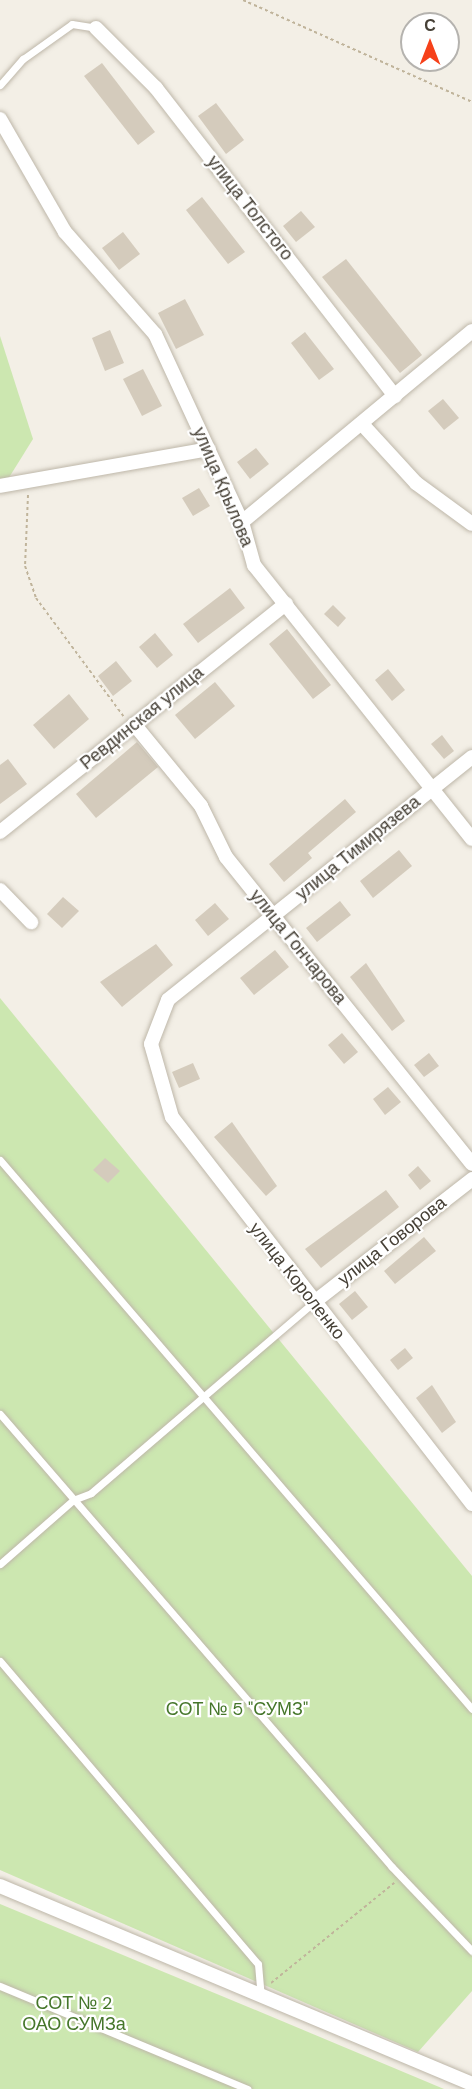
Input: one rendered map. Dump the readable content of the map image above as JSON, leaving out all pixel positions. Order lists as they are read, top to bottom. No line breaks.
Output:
{"streets":{"street":["улица Толстого","улица Крылова","Ревдинская улица","улица Тимирязева","улица Гончарова","улица Говорова","улица Короленко"]},"crossings":[["улица Крылова","Ревдинская улица"],["улица Крылова","улица Тимирязева"],["Ревдинская улица","улица Гончарова"],["улица Тимирязева","улица Гончарова"],["улица Тимирязева","улица Короленко"],["улица Говорова","улица Короленко"]],"parks":["СОТ № 5 \"СУМЗ\"","СОТ № 2 ОАО СУМЗа"],"north":"top"}
